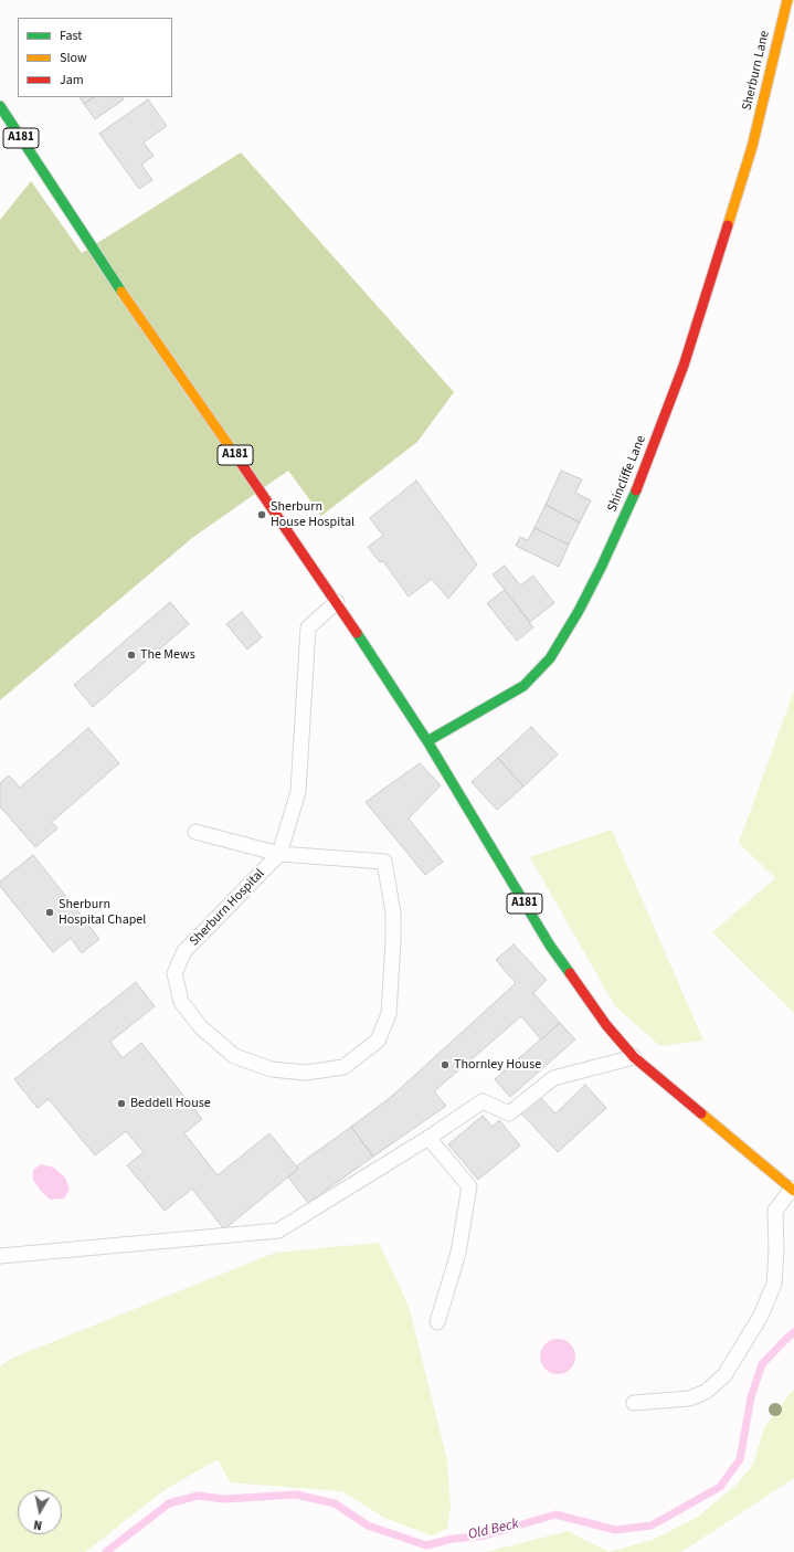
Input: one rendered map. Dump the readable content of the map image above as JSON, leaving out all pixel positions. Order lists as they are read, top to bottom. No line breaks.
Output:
{"streets":{"main road":["Sherburn Lane","A181","Shincliffe Lane"],"lane":["Sherburn Hospital"]},"crossings":[["Sherburn Lane","Shincliffe Lane"],["A181","Shincliffe Lane"],["A181","Sherburn Hospital"]],"water":["Old Beck"],"places":["Sherburn House Hospital","The Mews","Sherburn Hospital Chapel","Thornley House","Beddell House"],"legend":["Fast","Slow","Jam"],"north":"bottom"}
